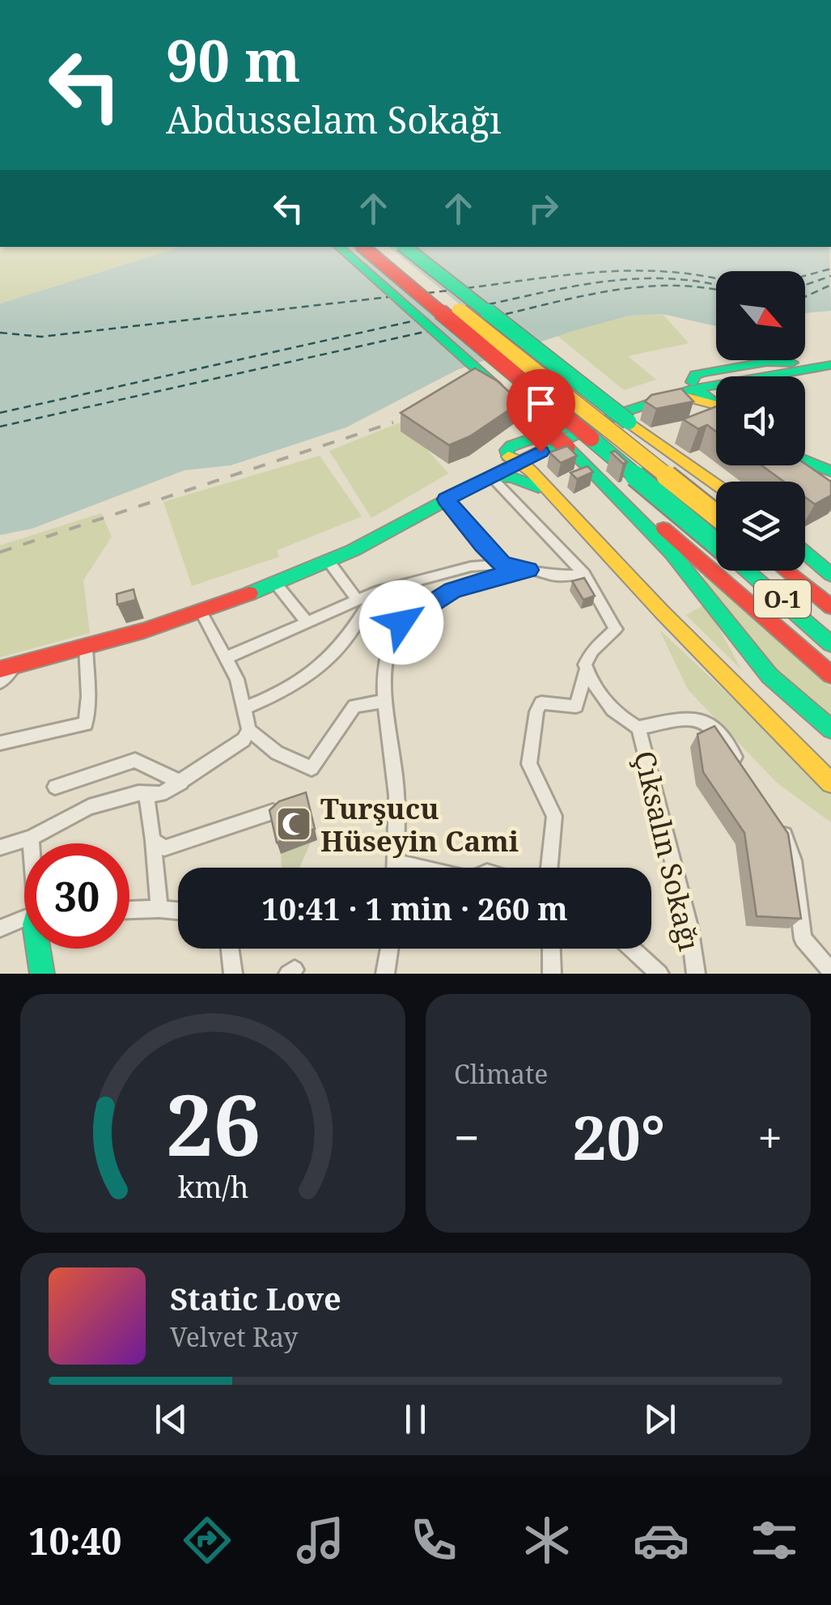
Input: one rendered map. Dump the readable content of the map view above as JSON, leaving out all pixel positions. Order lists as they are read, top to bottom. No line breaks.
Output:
{"streets":{"main road":["O-1"],"street":["Çıksalın Sokağı"]},"places":{"mosque":["Turşucu Hüseyin Cami"]},"north":"bottom right","page":{"turn":["90 m","Abdusselam Sokağı"],"limit":"30","trip":"10:41 · 1 min · 260 m","tile":"Climate","heat":["−","20°","+"],"song":["Static Love","Velvet Ray"],"tabs":"10:40","gauge":["26","km/h"]}}
